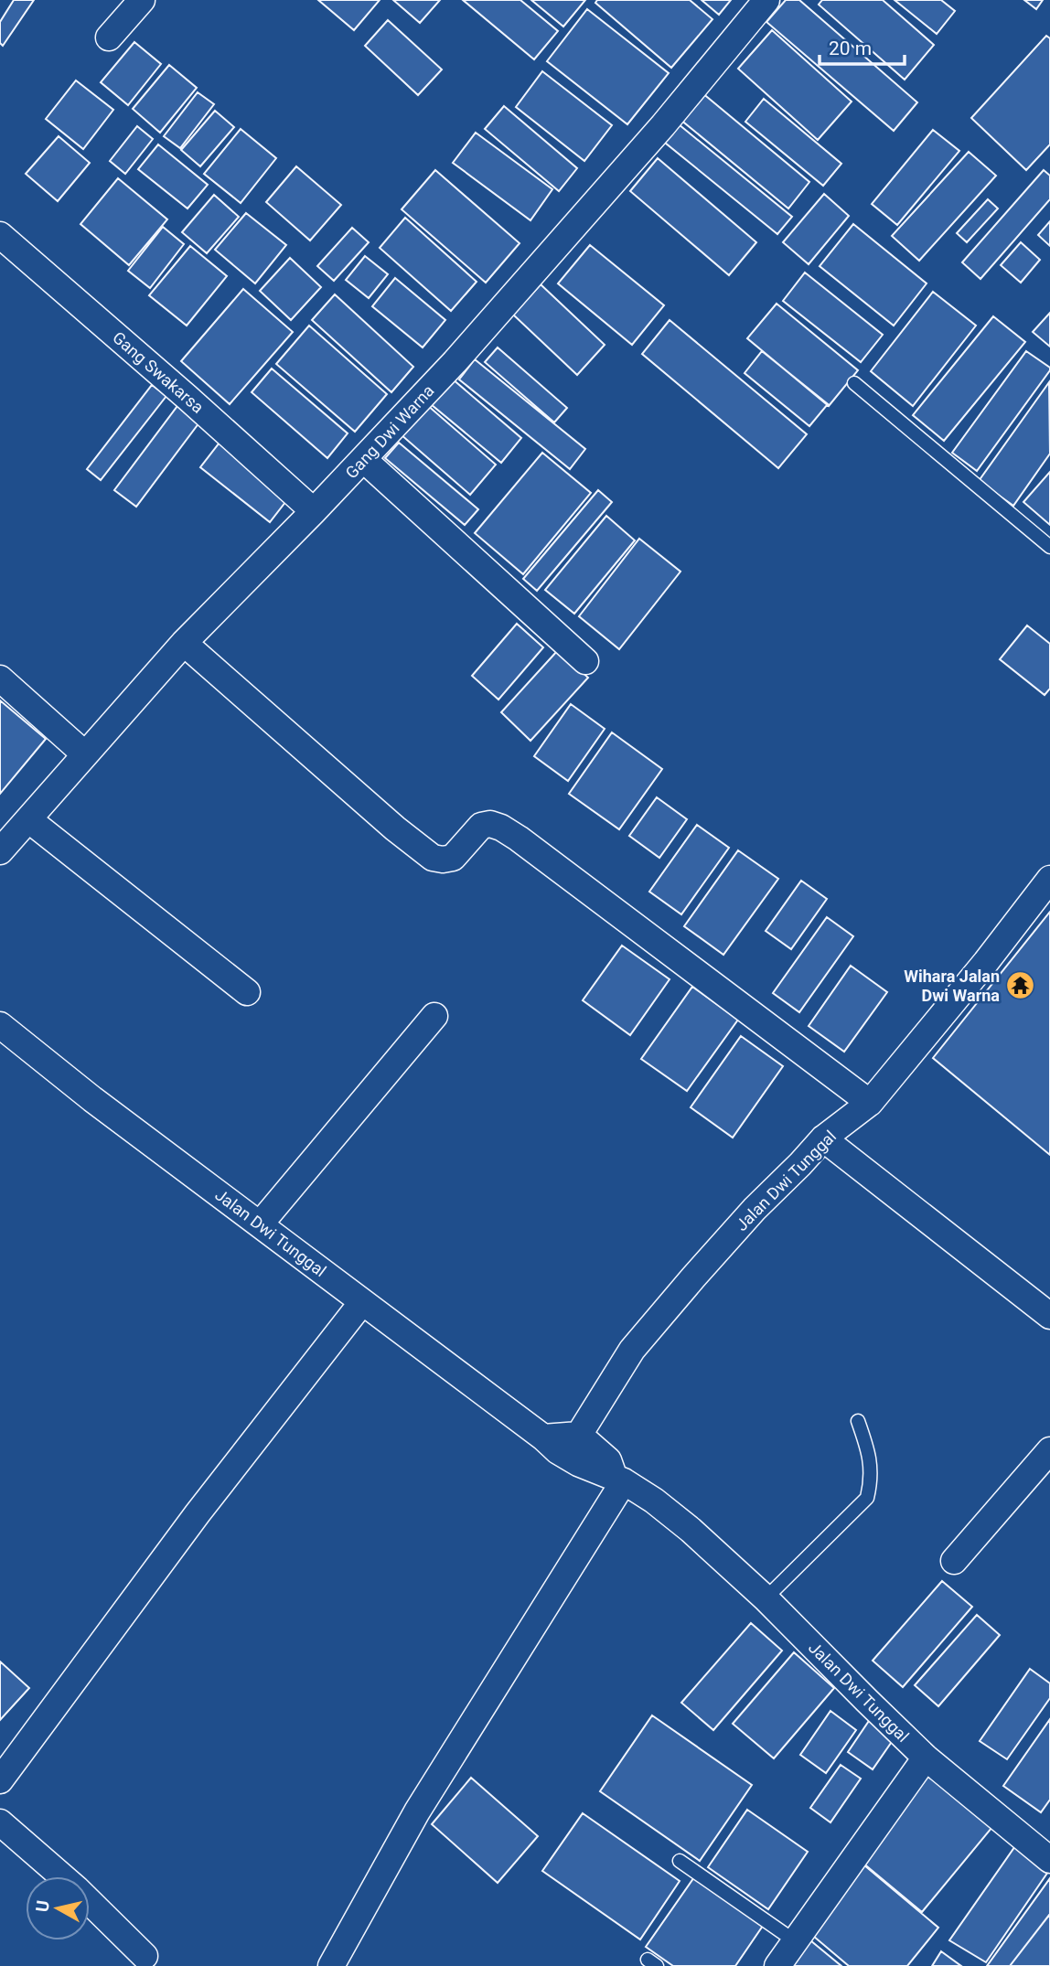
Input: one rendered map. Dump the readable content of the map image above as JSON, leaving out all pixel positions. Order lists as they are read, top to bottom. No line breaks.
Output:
{"streets":{"street":["Gang Swakarsa","Gang Dwi Warna","Jalan Dwi Tunggal"]},"crossings":[["Gang Swakarsa","Gang Dwi Warna"]],"places":{"temple":["Wihara Jalan Dwi Warna"]},"scale_bar":"20 m","north":"left"}
